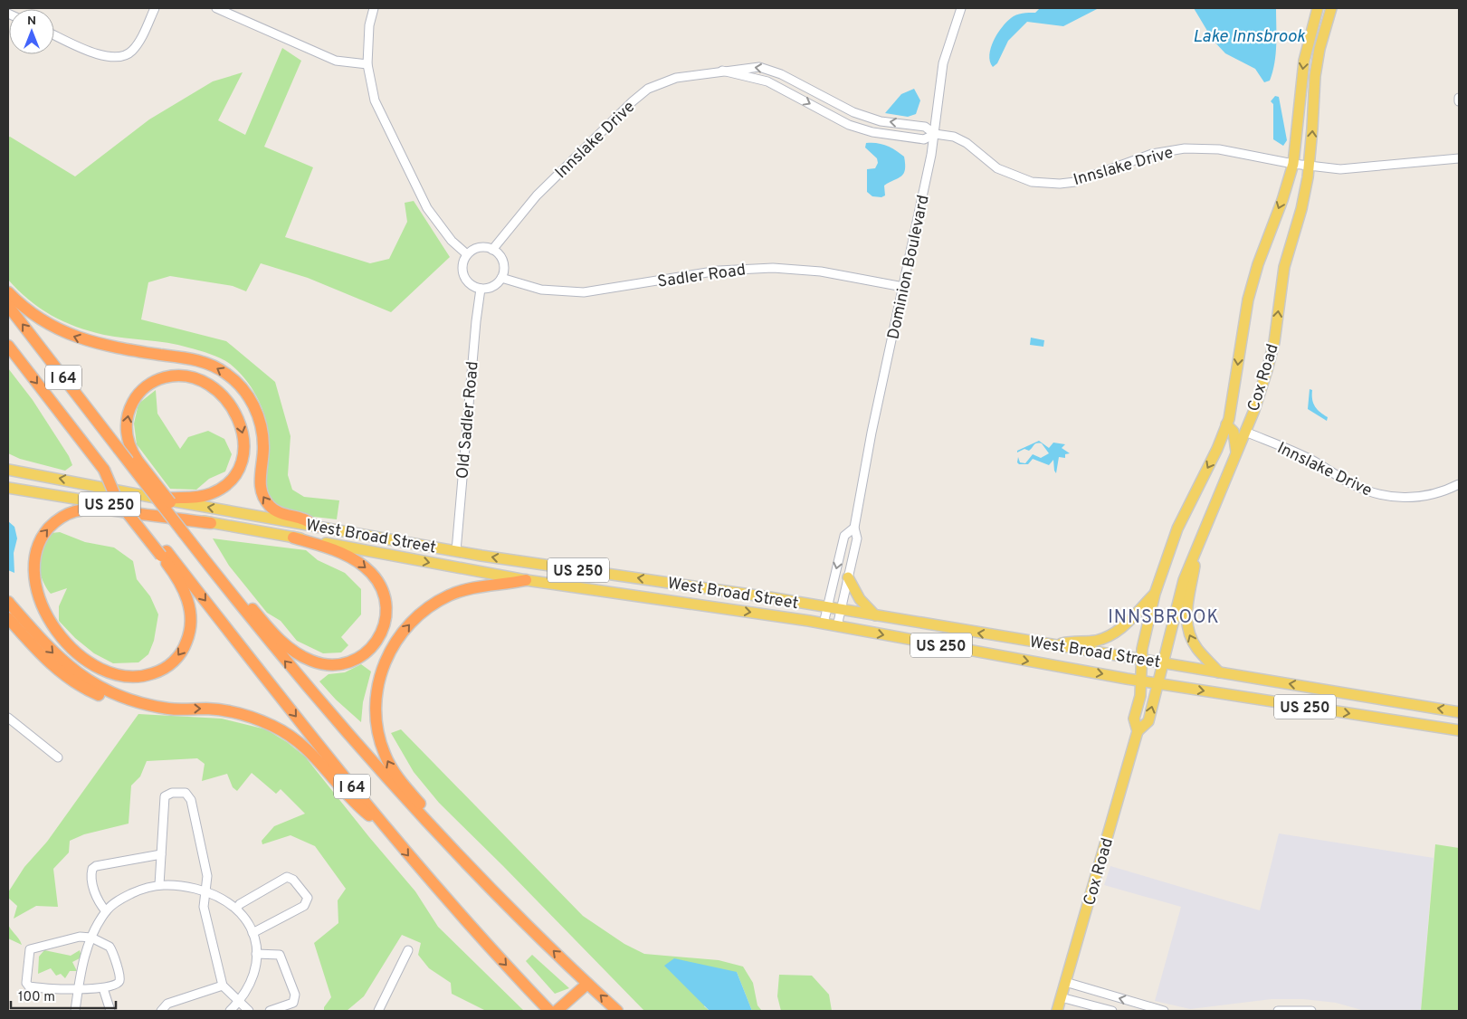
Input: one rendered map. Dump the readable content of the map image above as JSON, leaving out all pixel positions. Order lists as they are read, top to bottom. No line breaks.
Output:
{"streets":{"highway":["I 64"],"main road":["Cox Road","US 250","West Broad Street"],"street":["Innslake Drive","Dominion Boulevard","Sadler Road","Old Sadler Road"]},"crossings":[["Innslake Drive","Dominion Boulevard"],["Innslake Drive","Sadler Road"],["Innslake Drive","Cox Road"],["Innslake Drive","Old Sadler Road"],["Dominion Boulevard","Sadler Road"],["Dominion Boulevard","West Broad Street"],["Sadler Road","Old Sadler Road"],["Cox Road","West Broad Street"],["Old Sadler Road","West Broad Street"]],"districts":["INNSBROOK"],"water":["Lake Innsbrook"],"scale_bar":"100 m","north":"top"}
